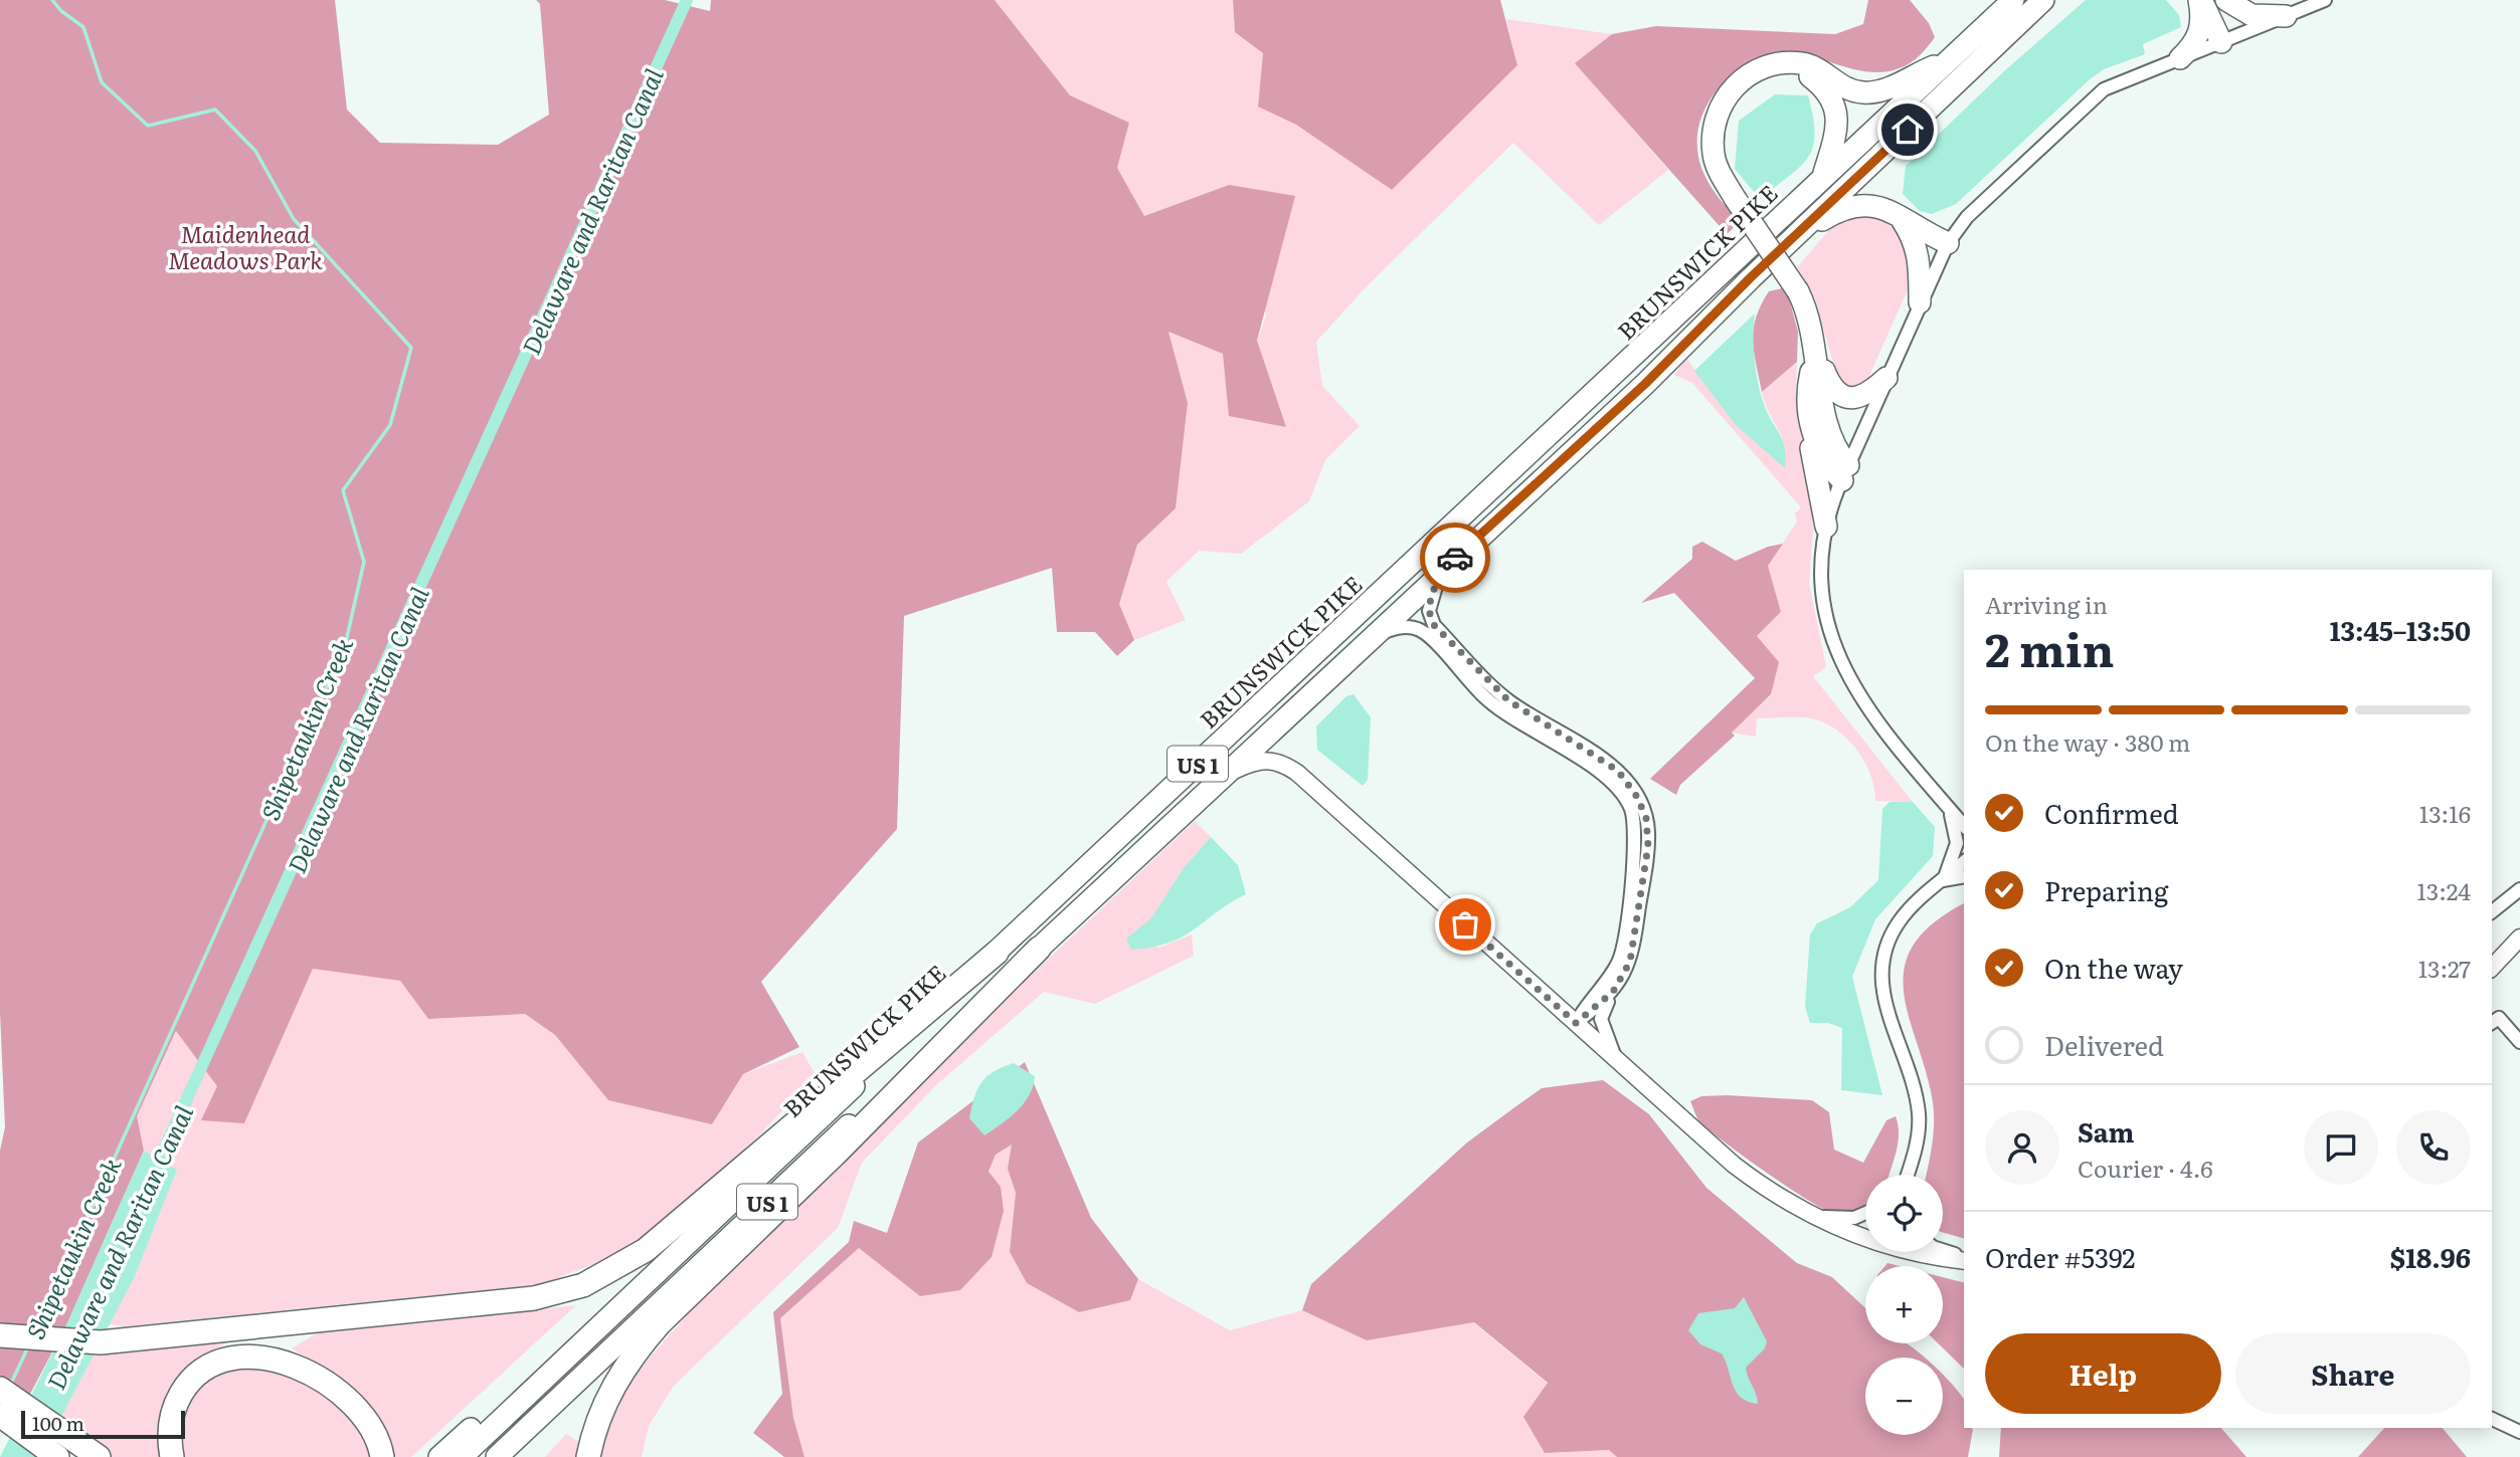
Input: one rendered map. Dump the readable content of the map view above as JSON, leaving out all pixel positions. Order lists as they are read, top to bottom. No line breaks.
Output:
{"streets":{"highway":["BRUNSWICK PIKE","US 1"]},"water":["Delaware and Raritan Canal","Shipetaukin Creek"],"parks":["Maidenhead Meadows Park"],"scale_bar":"100 m","page":{"heading":["2 min","Arriving in","13:45–13:50"],"panel":["Sam","Courier · 4.6","Order #5392","$18.96"],"bar":"On the way · 380 m","list":[["Confirmed","13:16"],["Preparing","13:24"],["On the way","13:27"],"Delivered"],"map_buttons":["+","−"],"buttons":["Help","Share"],"scale":"100 m"}}
